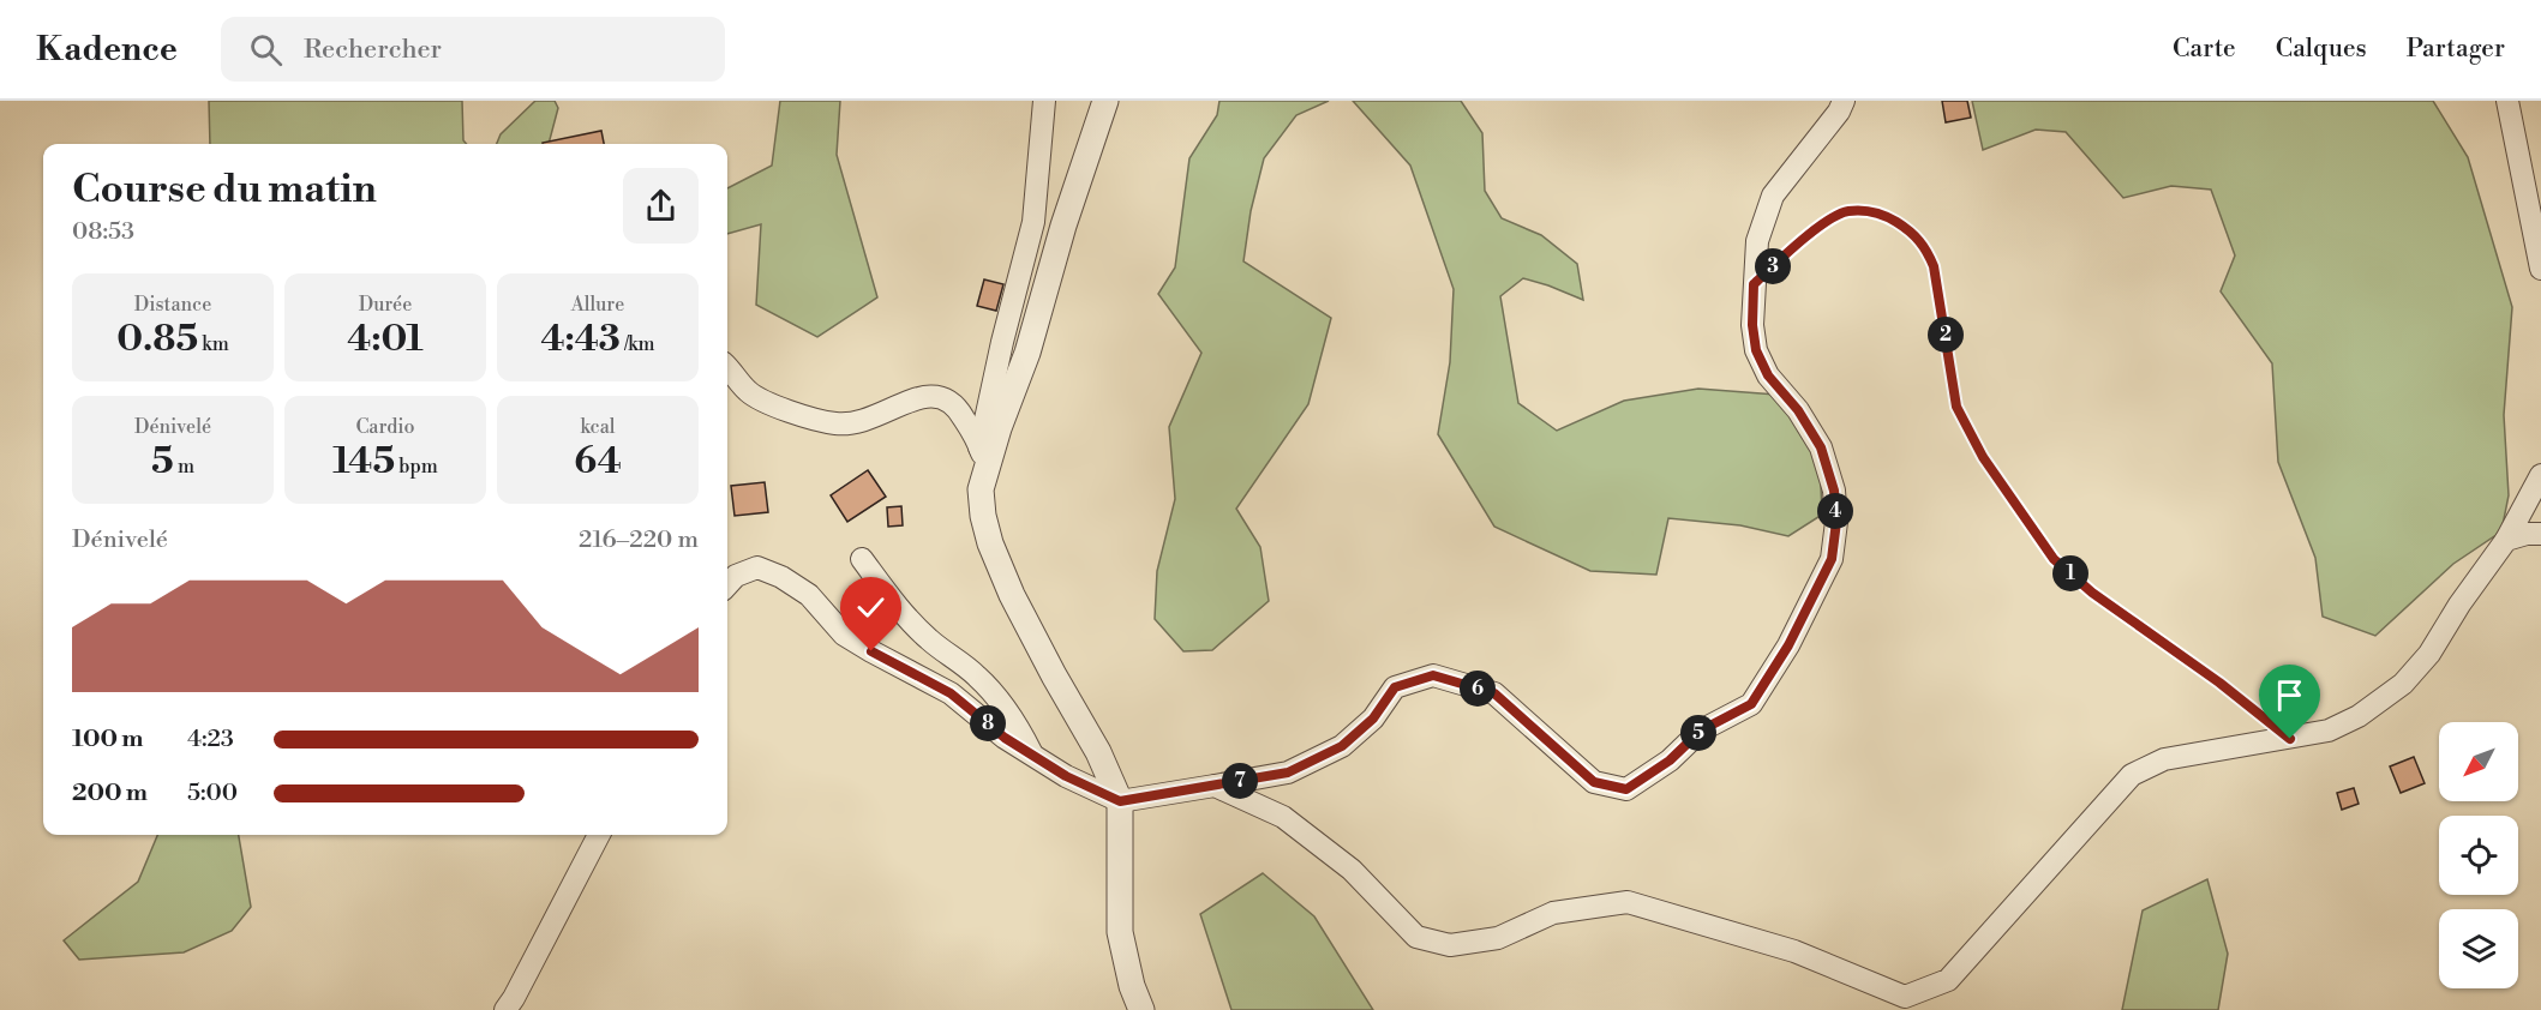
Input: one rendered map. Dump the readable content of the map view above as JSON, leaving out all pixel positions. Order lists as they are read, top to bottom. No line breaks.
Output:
{"north":"bottom left","page":{"header":"Kadence","search":"Rechercher","nav":["Carte","Calques","Partager"],"heading":["Course du matin","08:53"],"pins":["3","2","4","1","6","8","5","7"],"stats":[["Distance","0.85 km"],["Durée","4:01"],["Allure","4:43 /km"],["Dénivelé","5 m"],["Cardio","145 bpm"],["kcal","64"]],"chart":["Dénivelé","216–220 m"],"list":[{"name":"100 m","note":"4:23"},{"name":"200 m","note":"5:00"}]}}
